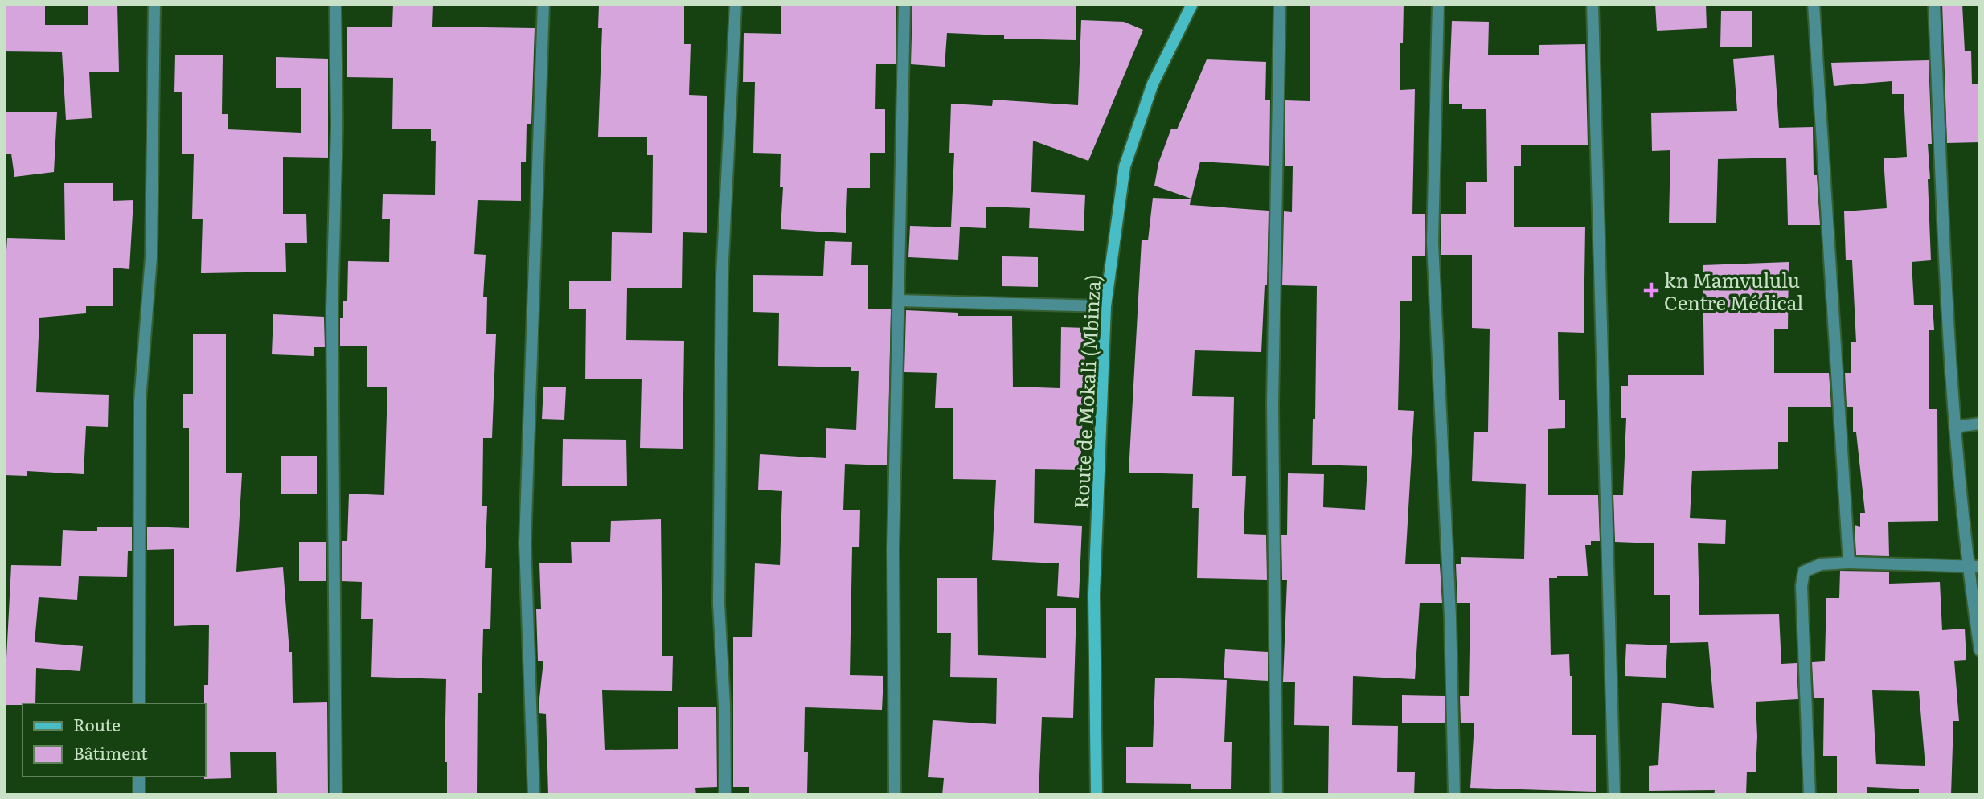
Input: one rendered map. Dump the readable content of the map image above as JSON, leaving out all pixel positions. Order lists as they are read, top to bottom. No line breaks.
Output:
{"streets":{"street":["Route de Mokali (Mbinza)"]},"places":{"health":["kn Mamvululu Centre Médical"]},"legend":["Route","Bâtiment"]}
